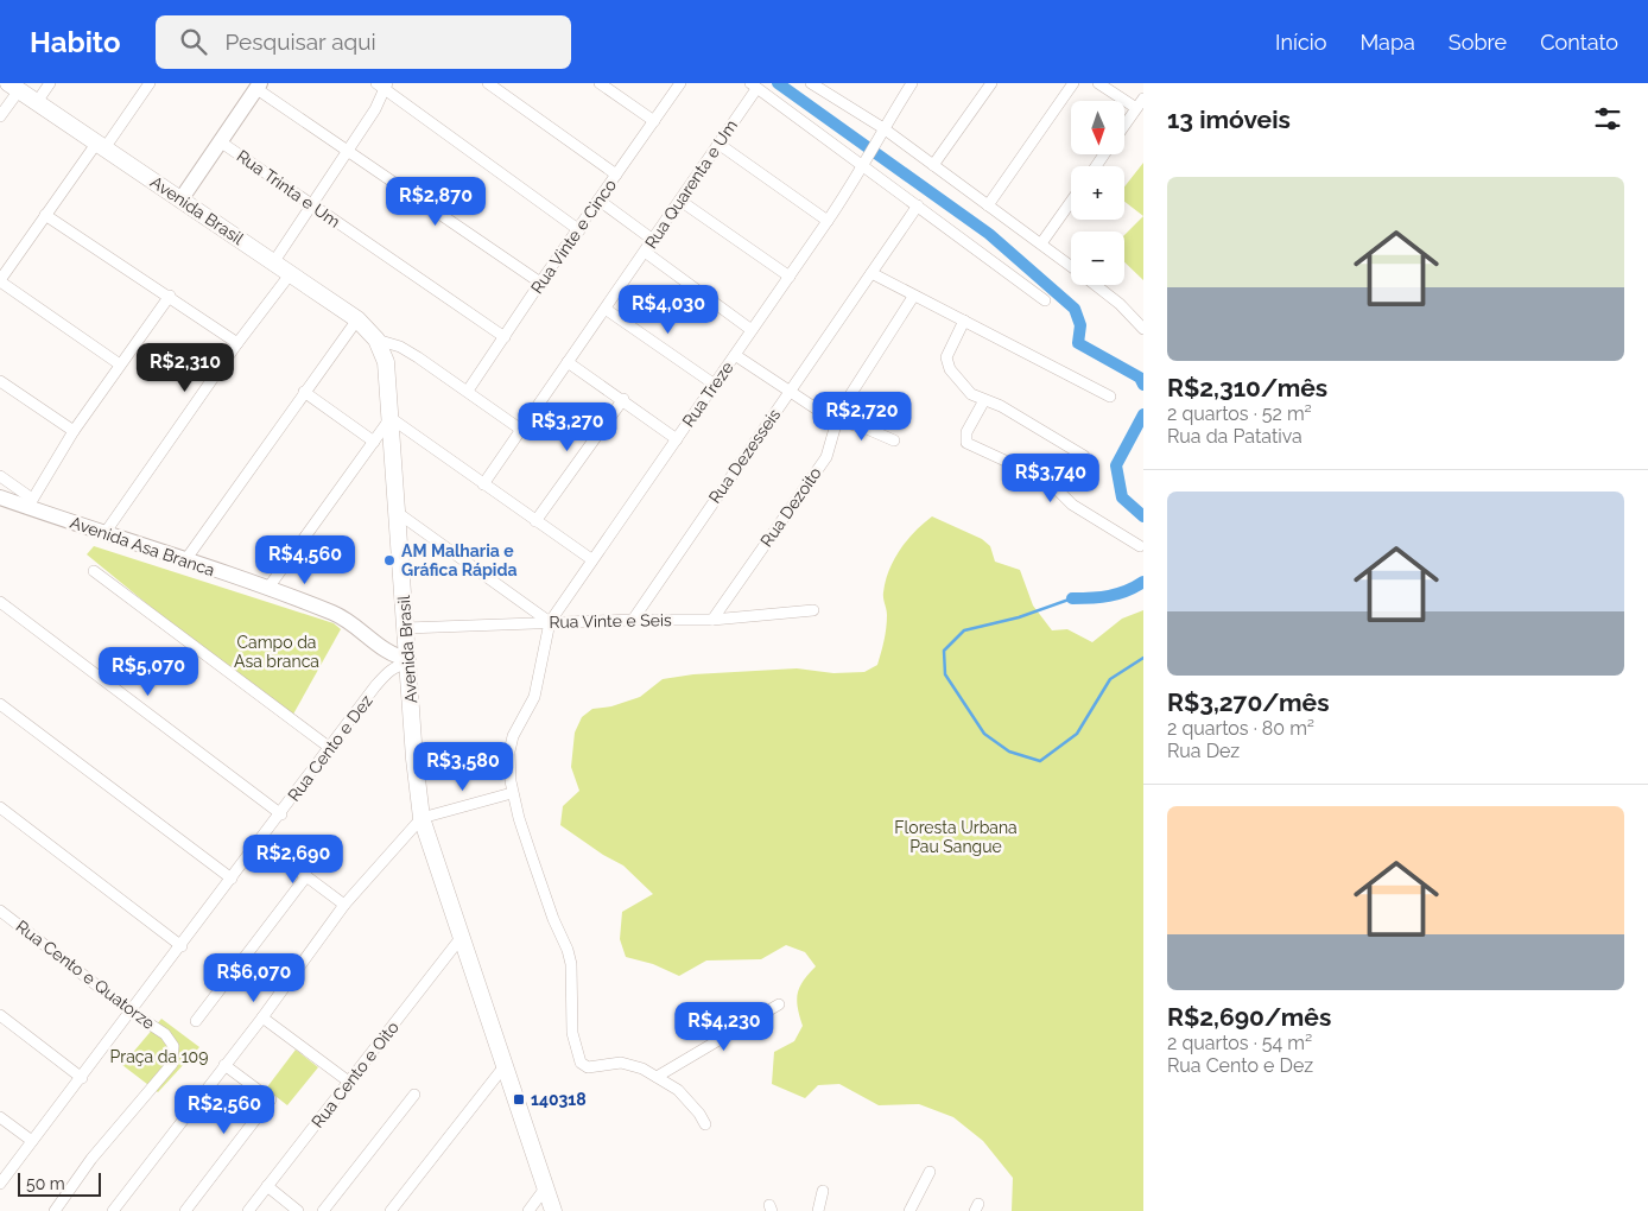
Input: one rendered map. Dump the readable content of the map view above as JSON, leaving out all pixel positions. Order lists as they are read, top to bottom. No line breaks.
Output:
{"streets":{"main road":["Avenida Brasil"],"street":["Rua Quarenta e Um","Rua Trinta e Um","Rua Vinte e Cinco","Rua Treze","Rua Dezesseis","Rua Dezoito","Avenida Asa Branca","Rua Vinte e Seis","Rua Cento e Dez","Rua Cento e Quatorze","Rua Cento e Oito"]},"crossings":[["Rua Trinta e Um","Rua Vinte e Cinco"],["Avenida Brasil","Avenida Asa Branca"],["Avenida Brasil","Rua Vinte e Seis"],["Avenida Brasil","Rua Cento e Dez"],["Avenida Brasil","Rua Cento e Oito"],["Rua Treze","Rua Vinte e Seis"],["Rua Dezesseis","Rua Vinte e Seis"],["Rua Dezoito","Rua Vinte e Seis"],["Avenida Asa Branca","Rua Cento e Dez"],["Rua Cento e Dez","Rua Cento e Quatorze"]],"parks":["Campo da Asa branca","Floresta Urbana Pau Sangue","Praça da 109"],"places":{"other":["AM Malharia e Gráfica Rápida"],"transit":["140318"]},"scale_bar":"50 m","north":"bottom","page":{"header":"Habito","search":"Pesquisar aqui","nav":["Início","Mapa","Sobre","Contato"],"heading":"13 imóveis","map_buttons":["+","−"],"list":[{"name":"R$2,310/mês","note":"2 quartos · 52 m² · Rua da Patativa"},{"name":"R$3,270/mês","note":"2 quartos · 80 m² · Rua Dez"},{"name":"R$2,690/mês","note":"2 quartos · 54 m² · Rua Cento e Dez"}],"price":["R$2,870","R$4,030","R$2,310","R$2,720","R$3,270","R$3,740","R$4,560","R$5,070","R$3,580","R$2,690","R$6,070","R$4,230","R$2,560"],"scale":"50 m"}}
